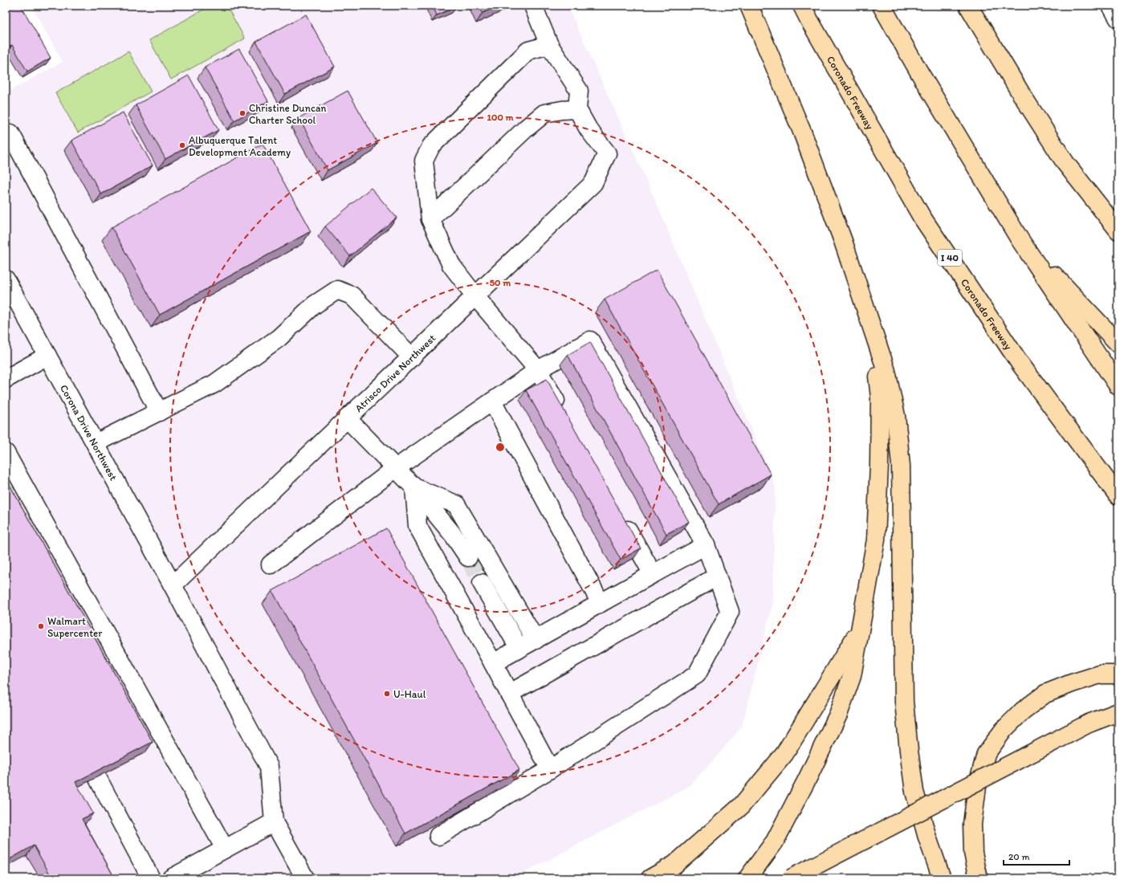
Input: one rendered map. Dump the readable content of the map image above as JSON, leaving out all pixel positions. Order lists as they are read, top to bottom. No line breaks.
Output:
{"streets":{"main road":["Coronado Freeway","I 40"],"street":["Atrisco Drive Northwest","Corona Drive Northwest"]},"crossings":[["Atrisco Drive Northwest","Corona Drive Northwest"]],"places":["Christine Duncan Charter School","Albuquerque Talent Development Academy","Walmart Supercenter","U-Haul"],"scale_bar":"20 m","rings":["100 m","50 m"]}
